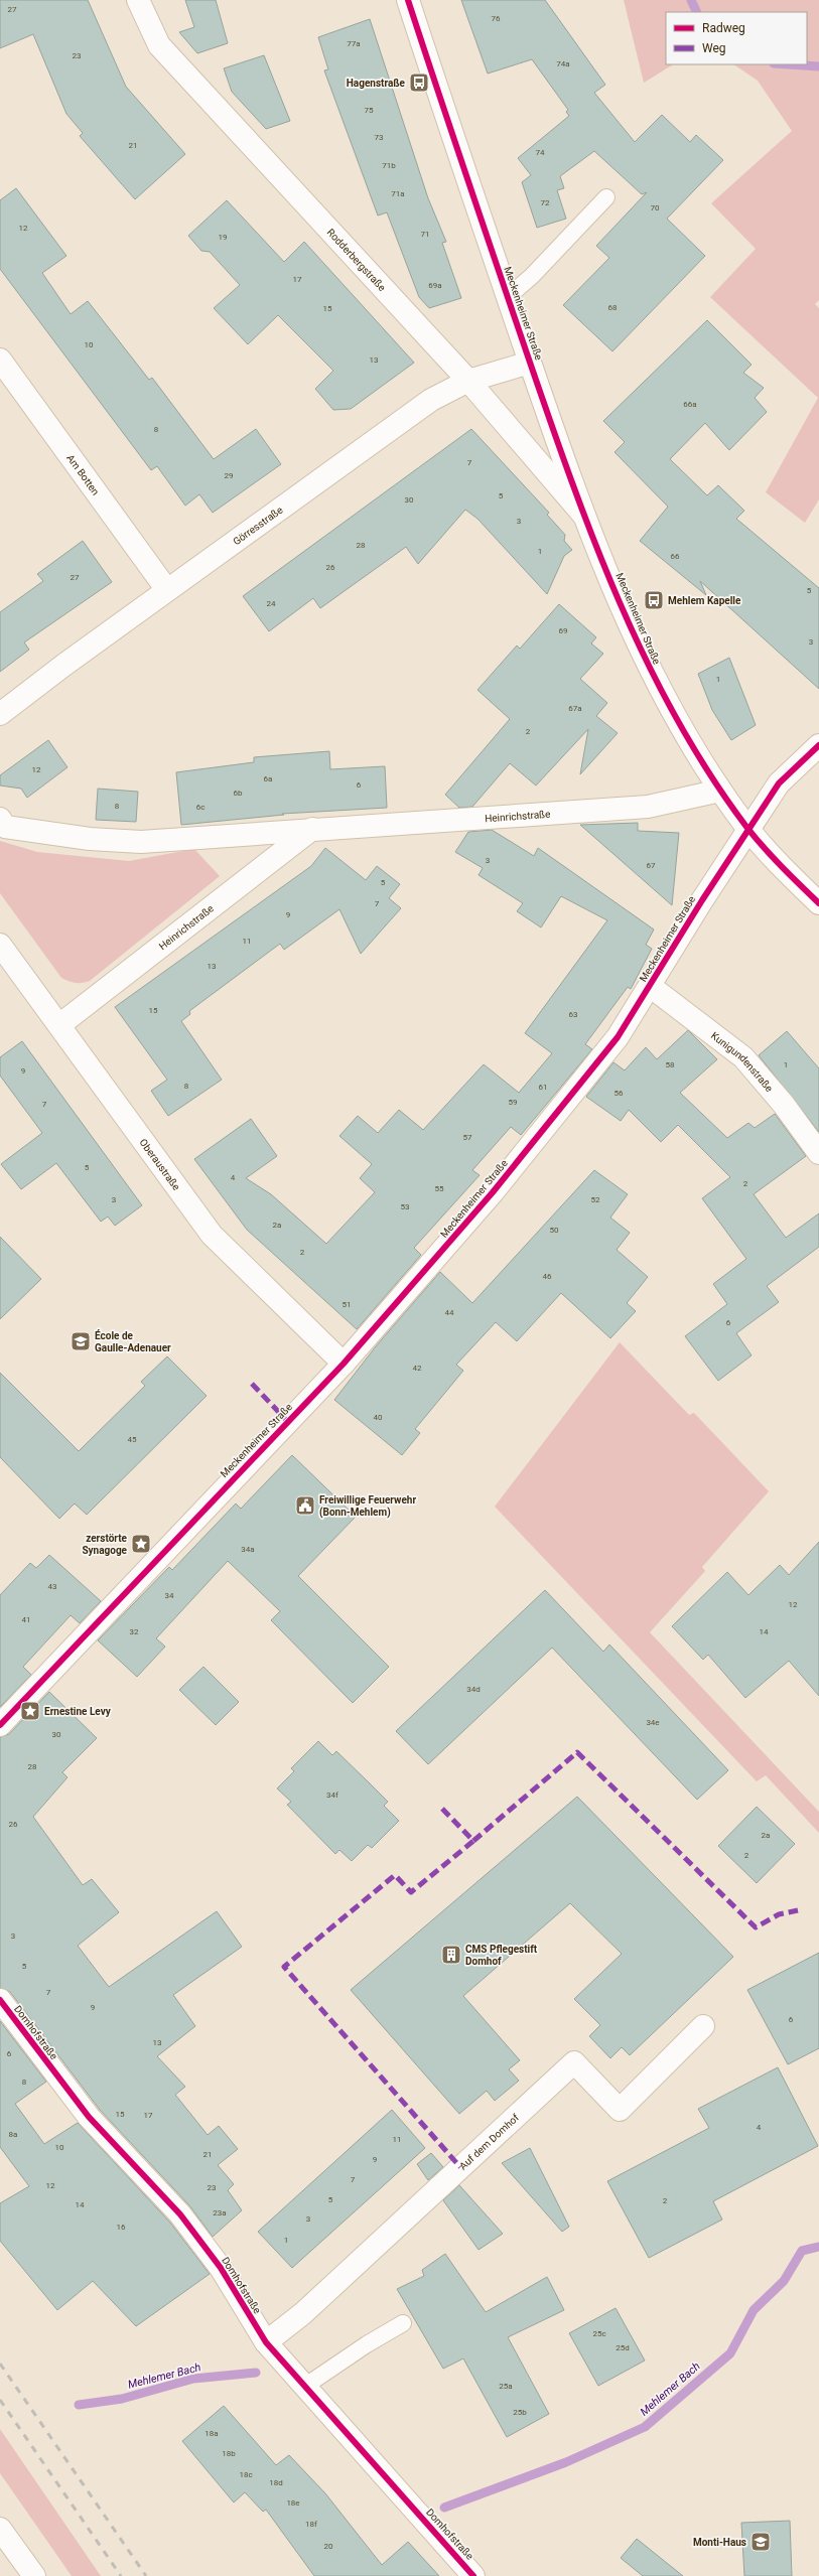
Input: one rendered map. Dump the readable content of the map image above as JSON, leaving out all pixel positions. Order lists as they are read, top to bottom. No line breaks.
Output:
{"streets":{"street":["Rodderbergstraße","Meckenheimer Straße","Am Botten","Görresstraße","Heinrichstraße","Kunigundenstraße","Oberaustraße","Domhofstraße","Auf dem Domhof"]},"crossings":[["Rodderbergstraße","Meckenheimer Straße"],["Rodderbergstraße","Görresstraße"],["Meckenheimer Straße","Görresstraße"],["Meckenheimer Straße","Heinrichstraße"],["Meckenheimer Straße","Kunigundenstraße"],["Meckenheimer Straße","Oberaustraße"],["Am Botten","Görresstraße"],["Heinrichstraße","Oberaustraße"],["Domhofstraße","Auf dem Domhof"]],"water":["Mehlemer Bach"],"places":{"bus stop":["Hagenstraße","Mehlem Kapelle"],"school or university":["École de Gaulle-Adenauer","Monti-Haus"],"public building":["Freiwillige Feuerwehr (Bonn-Mehlem)"],"place":["zerstörte Synagoge","Ernestine Levy"],"building":["CMS Pflegestift Domhof"]},"house_numbers":["27","76","77a","23","74a","75","73","21","74","71b","71a","72","70","12","71","19","17","69a","68","15","10","13","66a","8","7","29","5","30","3","28","1","66","26","27","5","24","69","3","1","67a","2","12","6a","6","6b","8","6c","3","67","5","7","9","11","13","15","63","58","1","9","8","61","56","59","7","57","5","4","2","55","3","52","53","2a","50","2","46","51","44","6","42","40","45","34a","43","34","12","41","32","14","34d","34e","30","28","34f","26","2a","2","3","5","7","9","6","13","6","8","15","17","4","8a","11","10","21","9","7","12","23","5","2","14","23a","3","16","1","25c","25d","25a","25b","18a","18b","18c","18d","18e","18f","20"],"legend":["Radweg","Weg"]}
